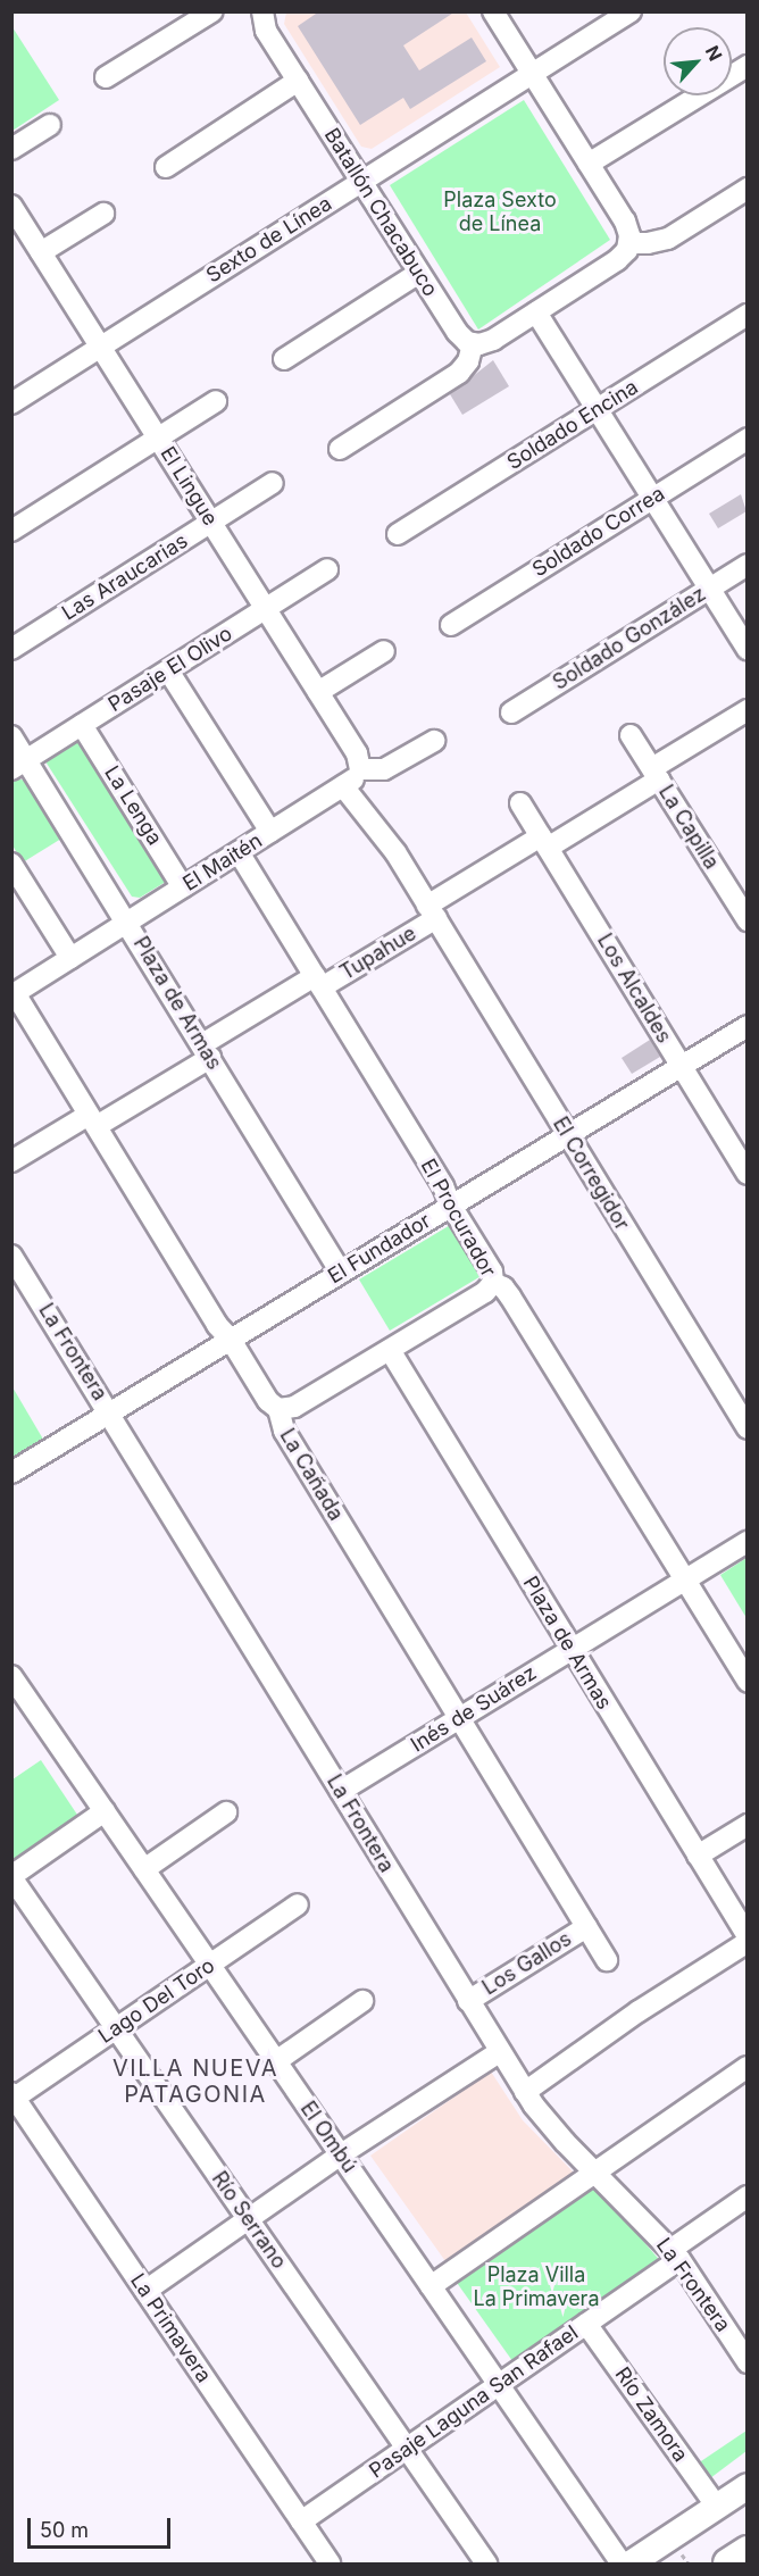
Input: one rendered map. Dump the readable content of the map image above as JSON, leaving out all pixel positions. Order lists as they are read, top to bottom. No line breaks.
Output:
{"streets":{"street":["Batallón Chacabuco","Sexto de Línea","Soldado Encina","El Lingue","Soldado Correa","Las Araucarias","Soldado González","Pasaje El Olivo","La Lenga","La Capilla","El Maitén","Tupahue","Los Alcaldes","Plaza de Armas","El Corregidor","El Procurador","El Fundador","La Frontera","La Cañada","Inés de Suárez","Los Gallos","Lago Del Toro","El Ombú","Río Serrano","La Primavera","Pasaje Laguna San Rafael","Río Zamora"]},"crossings":[["Batallón Chacabuco","Sexto de Línea"],["Sexto de Línea","El Lingue"],["El Lingue","Las Araucarias"],["El Lingue","Pasaje El Olivo"],["El Lingue","El Maitén"],["Pasaje El Olivo","La Lenga"],["Pasaje El Olivo","Plaza de Armas"],["La Lenga","El Maitén"],["La Capilla","Tupahue"],["El Maitén","Plaza de Armas"],["El Maitén","El Procurador"],["El Maitén","La Cañada"],["Tupahue","Los Alcaldes"],["Tupahue","Plaza de Armas"],["Tupahue","El Corregidor"],["Tupahue","El Procurador"],["Tupahue","La Cañada"],["Los Alcaldes","El Fundador"],["Plaza de Armas","El Fundador"],["Plaza de Armas","Inés de Suárez"],["El Corregidor","El Fundador"],["El Procurador","El Fundador"],["El Procurador","Inés de Suárez"],["El Fundador","La Frontera"],["El Fundador","La Cañada"],["La Frontera","Inés de Suárez"],["La Frontera","Los Gallos"],["La Frontera","Pasaje Laguna San Rafael"],["La Cañada","Inés de Suárez"],["La Cañada","Los Gallos"],["Lago Del Toro","El Ombú"],["Lago Del Toro","Río Serrano"],["Lago Del Toro","La Primavera"],["El Ombú","Pasaje Laguna San Rafael"],["Río Serrano","Pasaje Laguna San Rafael"],["La Primavera","Pasaje Laguna San Rafael"],["Pasaje Laguna San Rafael","Río Zamora"]],"districts":["VILLA NUEVA PATAGONIA"],"parks":["Plaza Sexto de Línea","Plaza Villa La Primavera"],"scale_bar":"50 m","north":"top right"}
